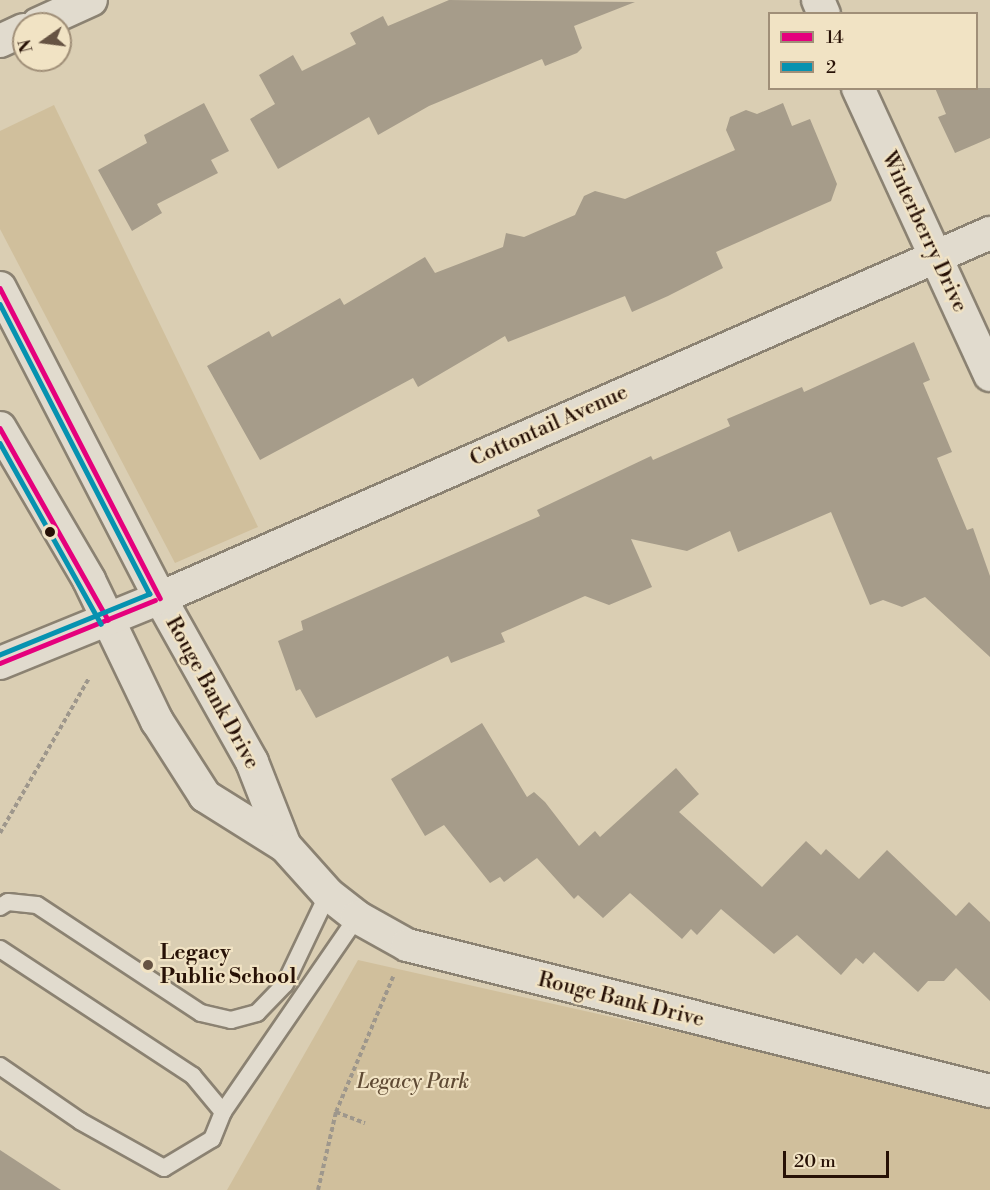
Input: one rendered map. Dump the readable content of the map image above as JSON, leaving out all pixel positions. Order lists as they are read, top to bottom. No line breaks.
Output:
{"streets":{"street":["Winterberry Drive","Cottontail Avenue","Rouge Bank Drive"]},"crossings":[["Winterberry Drive","Cottontail Avenue"],["Cottontail Avenue","Rouge Bank Drive"]],"parks":["Legacy Park"],"places":["Legacy Public School"],"lines":["transit line 14","transit line 2"],"legend":["14","2"],"scale_bar":"20 m","north":"left"}
